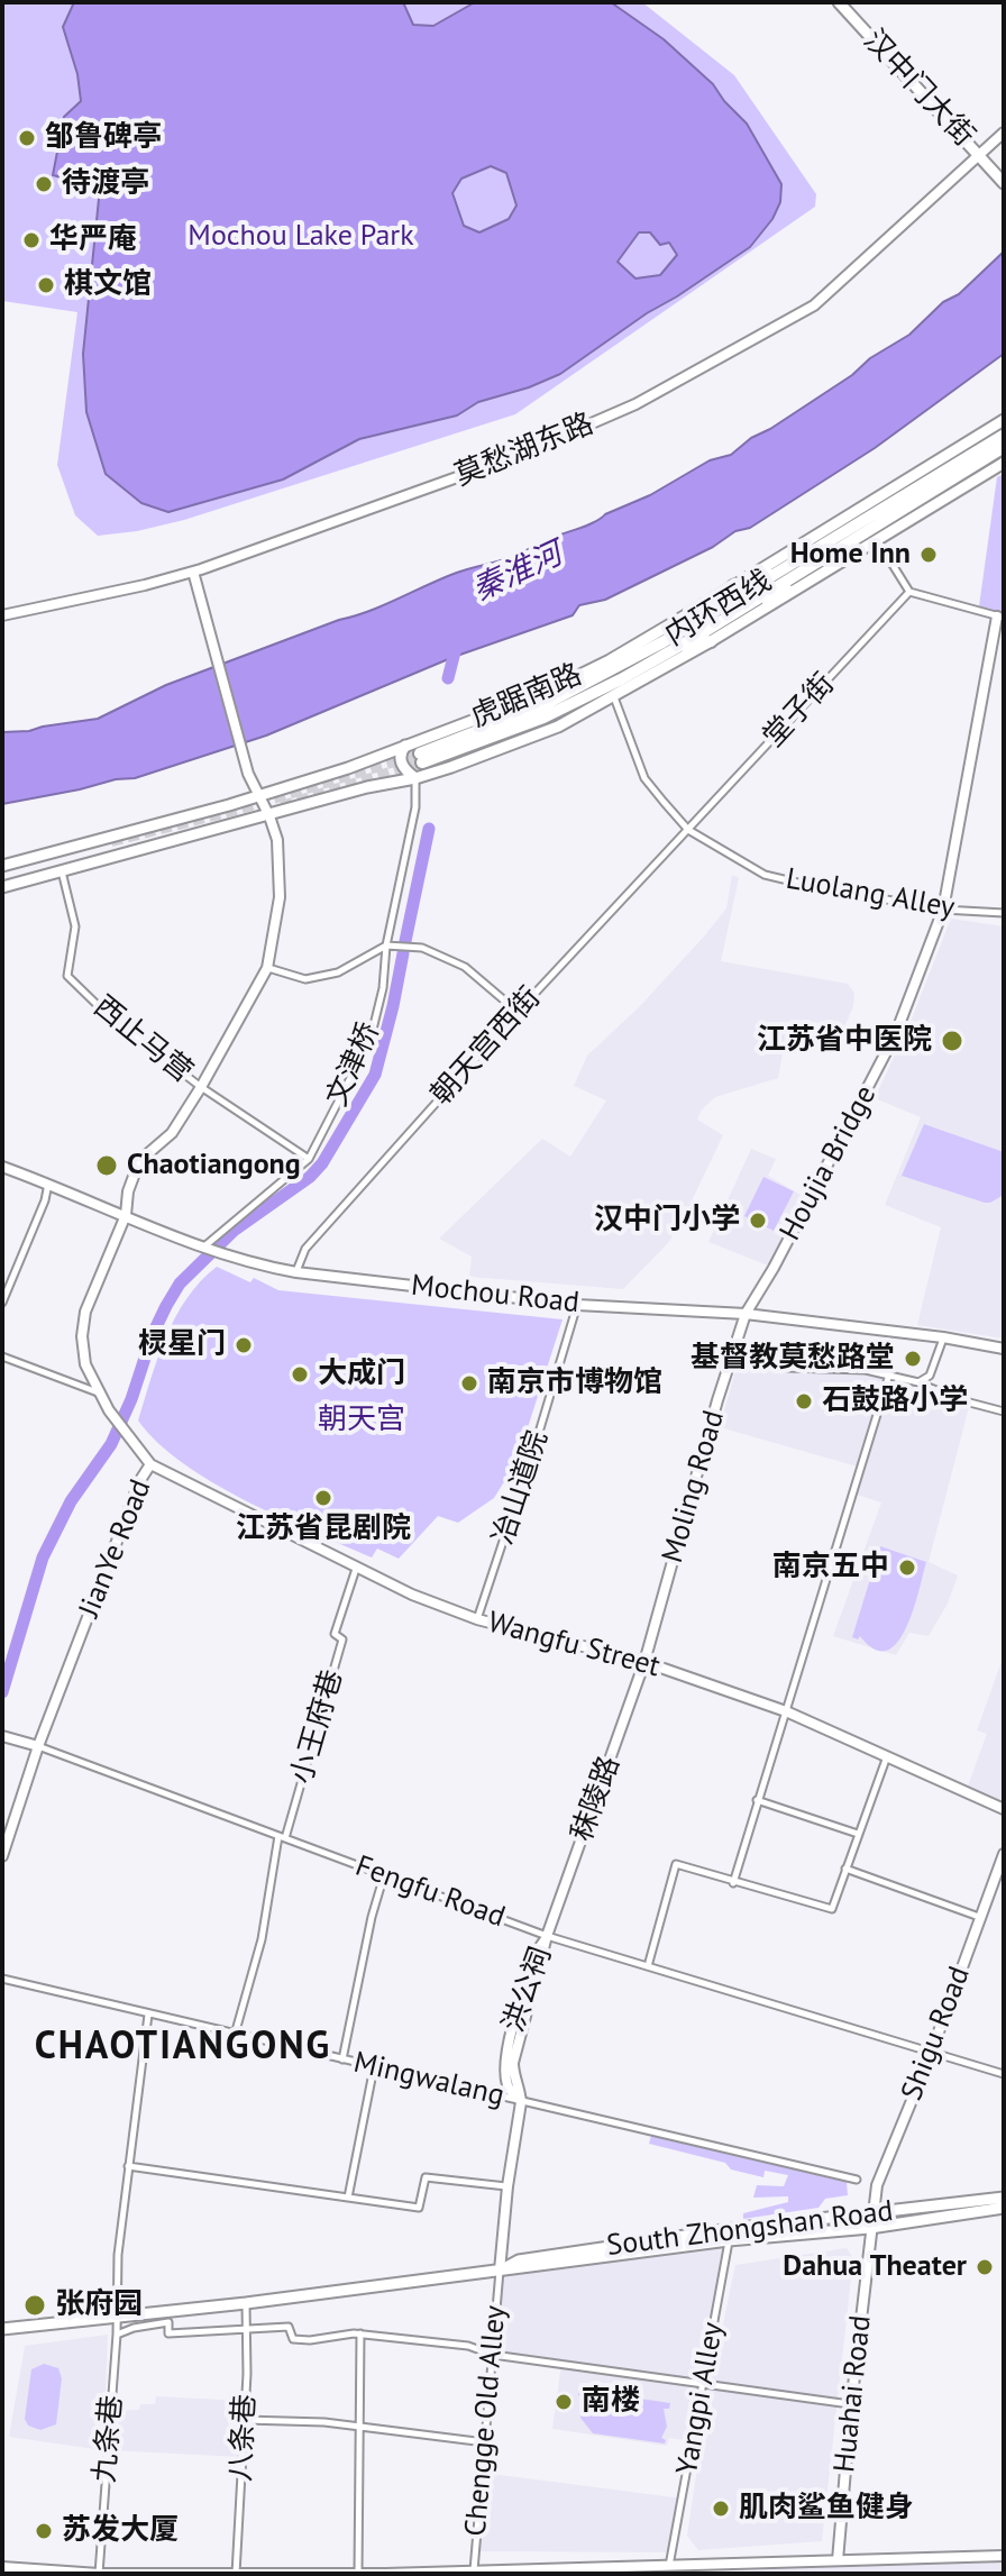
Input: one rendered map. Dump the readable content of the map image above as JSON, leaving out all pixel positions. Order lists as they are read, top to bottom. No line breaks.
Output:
{"streets":{"highway":["内环西线"],"main road":["汉中门大街","虎踞南路","South Zhongshan Road"],"street":["莫愁湖东路","堂子街","Luolang Alley","西止马营","朝天宫西街","文津桥","Houjia Bridge","Mochou Road","Moling Road","冶山道院","JianYe Road","Wangfu Street","小王府巷","秣陵路","Fengfu Road","洪公祠","Shigu Road","Mingwalang","Huahai Road","Yangpi Alley","Chengge Old Alley","八条巷","九条巷"]},"crossings":[["汉中门大街","莫愁湖东路"],["莫愁湖东路","JianYe Road"],["虎踞南路","Luolang Alley"],["虎踞南路","西止马营"],["虎踞南路","文津桥"],["虎踞南路","JianYe Road"],["堂子街","Luolang Alley"],["堂子街","朝天宫西街"],["Luolang Alley","朝天宫西街"],["Luolang Alley","Houjia Bridge"],["西止马营","文津桥"],["西止马营","JianYe Road"],["朝天宫西街","Mochou Road"],["文津桥","Mochou Road"],["Houjia Bridge","Mochou Road"],["Houjia Bridge","Moling Road"],["Mochou Road","Moling Road"],["Mochou Road","冶山道院"],["Mochou Road","JianYe Road"],["Moling Road","Wangfu Street"],["Moling Road","秣陵路"],["冶山道院","Wangfu Street"],["JianYe Road","Wangfu Street"],["JianYe Road","Fengfu Road"],["Wangfu Street","小王府巷"],["Wangfu Street","秣陵路"],["小王府巷","Fengfu Road"],["小王府巷","Mingwalang"],["秣陵路","Fengfu Road"],["秣陵路","洪公祠"],["Fengfu Road","洪公祠"],["Fengfu Road","Shigu Road"],["洪公祠","Mingwalang"],["洪公祠","South Zhongshan Road"],["洪公祠","Chengge Old Alley"],["Shigu Road","South Zhongshan Road"],["Shigu Road","Huahai Road"],["South Zhongshan Road","Huahai Road"],["South Zhongshan Road","Yangpi Alley"],["South Zhongshan Road","Chengge Old Alley"],["South Zhongshan Road","八条巷"],["South Zhongshan Road","九条巷"]],"districts":["CHAOTIANGONG"],"water":["秦淮河"],"parks":["Mochou Lake Park","朝天宫"],"places":["邹鲁碑亭","待渡亭","华严庵","棋文馆","Home Inn","江苏省中医院","Chaotiangong","汉中门小学","棂星门","基督教莫愁路堂","大成门","南京市博物馆","石鼓路小学","江苏省昆剧院","南京五中","Dahua Theater","张府园","南楼","肌肉鲨鱼健身","苏发大厦"]}
